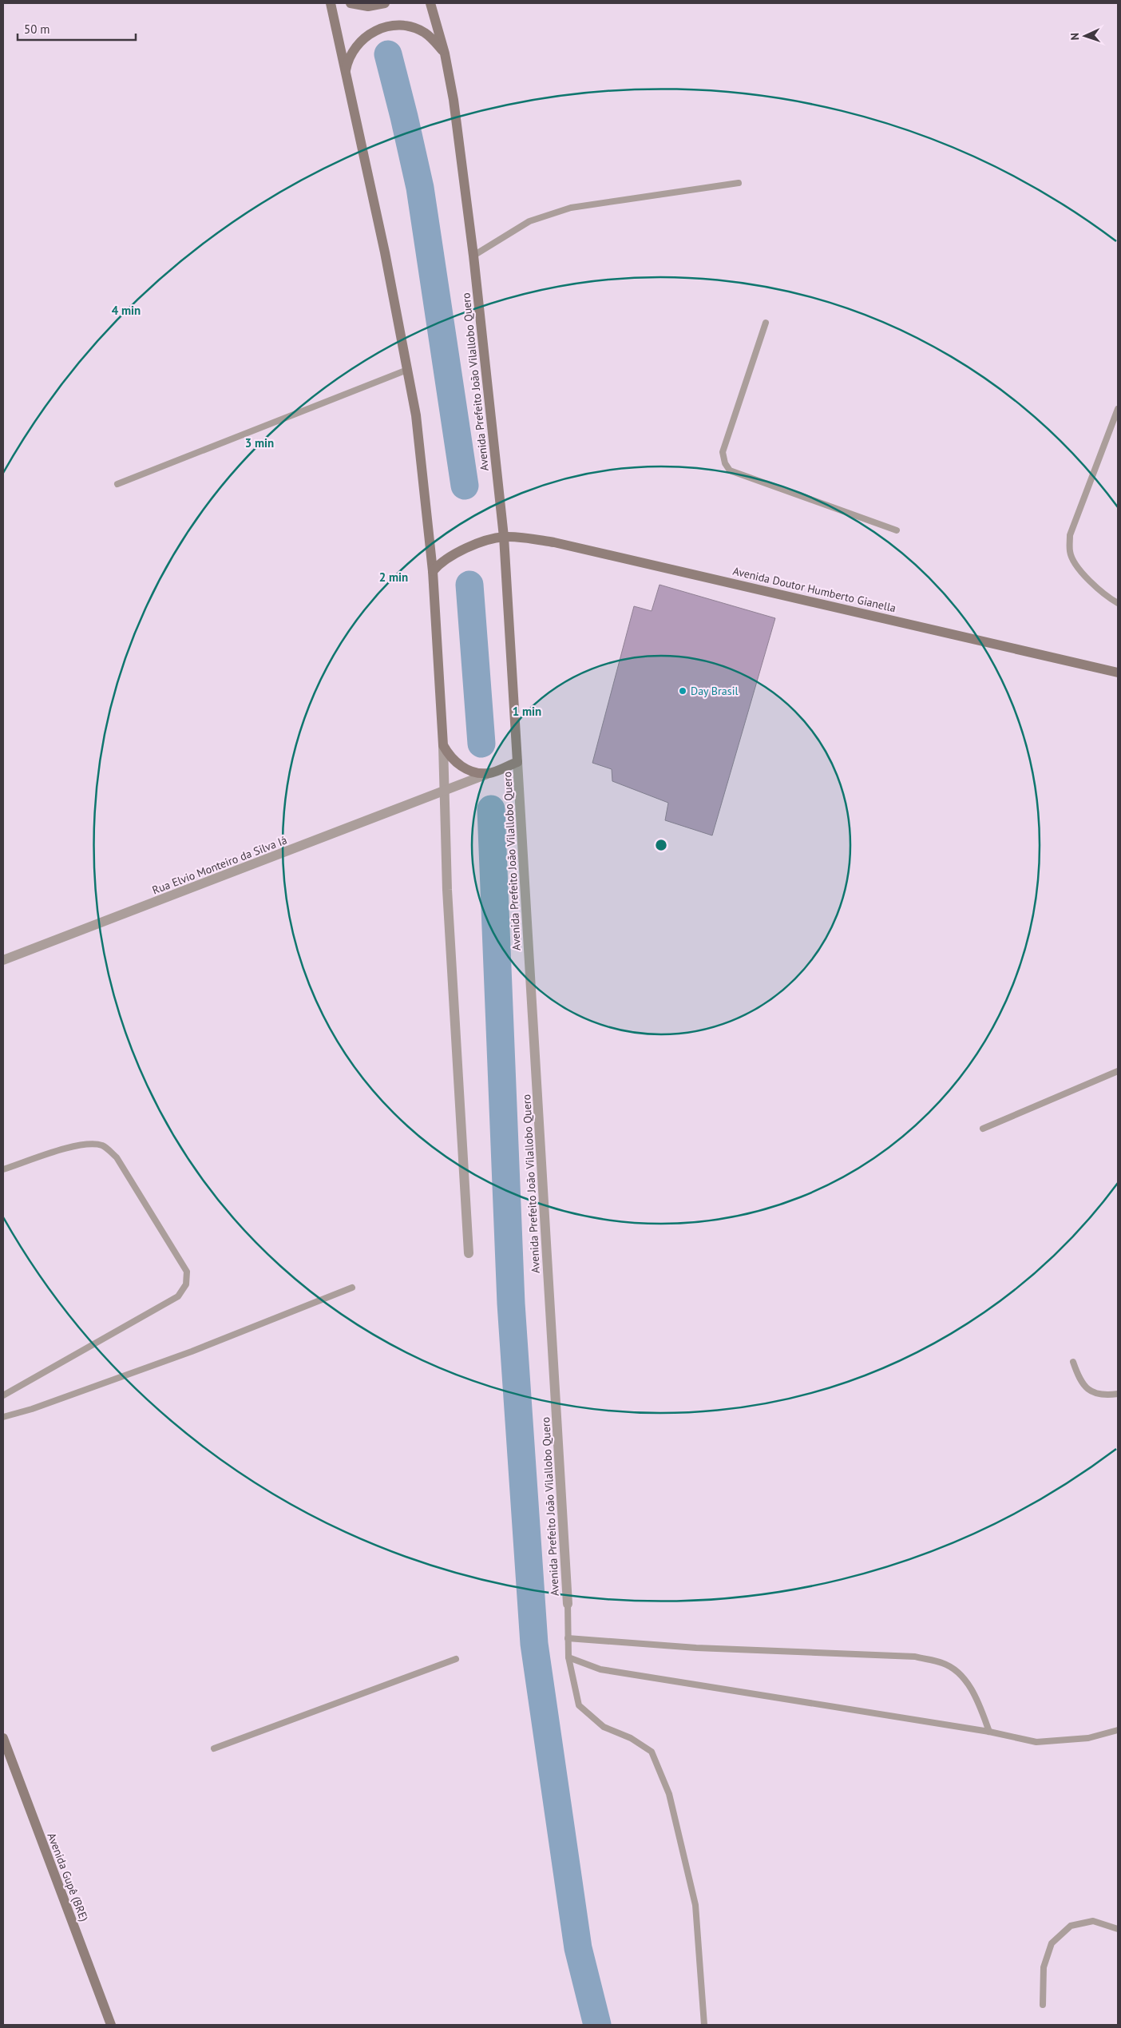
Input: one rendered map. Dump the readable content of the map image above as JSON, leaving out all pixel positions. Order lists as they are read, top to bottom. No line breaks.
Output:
{"streets":{"main road":["Avenida Prefeito João Vilallobo Quero","Avenida Doutor Humberto Gianella","Avenida Gupê (BRE)"],"street":["Rua Elvio Monteiro da Silva Iá"]},"crossings":[["Avenida Prefeito João Vilallobo Quero","Avenida Doutor Humberto Gianella"],["Avenida Prefeito João Vilallobo Quero","Rua Elvio Monteiro da Silva Iá"]],"places":["Day Brasil"],"scale_bar":"50 m","north":"left","rings":["4 min","3 min","2 min","1 min"]}
